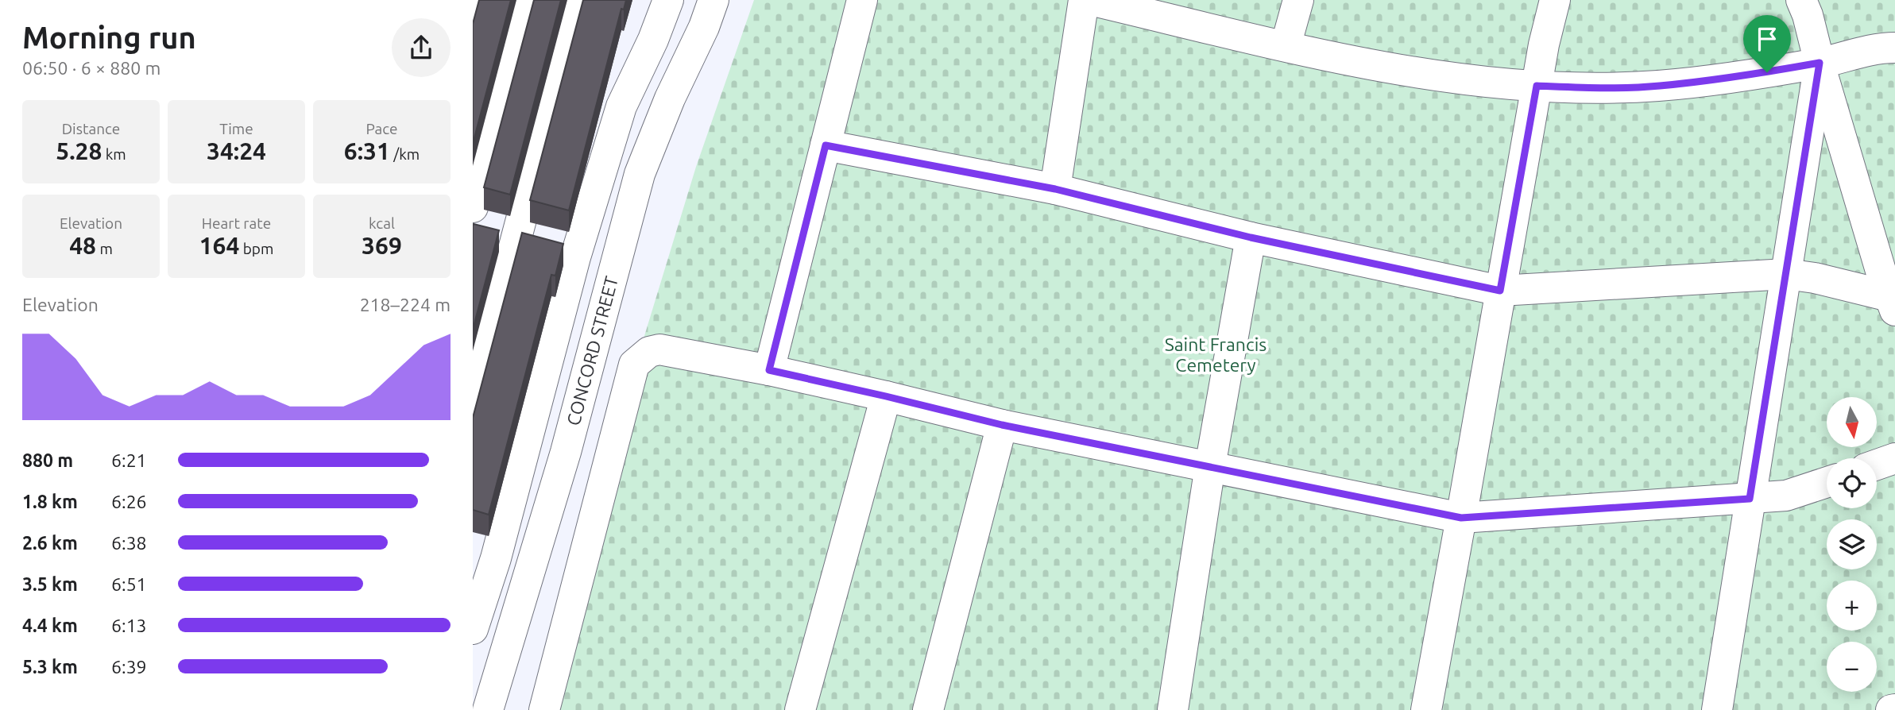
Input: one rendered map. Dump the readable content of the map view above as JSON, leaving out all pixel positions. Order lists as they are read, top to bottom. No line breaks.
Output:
{"streets":{"street":["CONCORD STREET"]},"parks":["Saint Francis Cemetery"],"north":"bottom","page":{"heading":["Morning run","06:50 · 6 × 880 m"],"stats":[["Distance","5.28 km"],["Time","34:24"],["Pace","6:31 /km"],["Elevation","48 m"],["Heart rate","164 bpm"],["kcal","369"]],"chart":["Elevation","218–224 m"],"map_buttons":["+","−"],"list":[{"name":"880 m","note":"6:21"},{"name":"1.8 km","note":"6:26"},{"name":"2.6 km","note":"6:38"},{"name":"3.5 km","note":"6:51"},{"name":"4.4 km","note":"6:13"},{"name":"5.3 km","note":"6:39"}]}}
